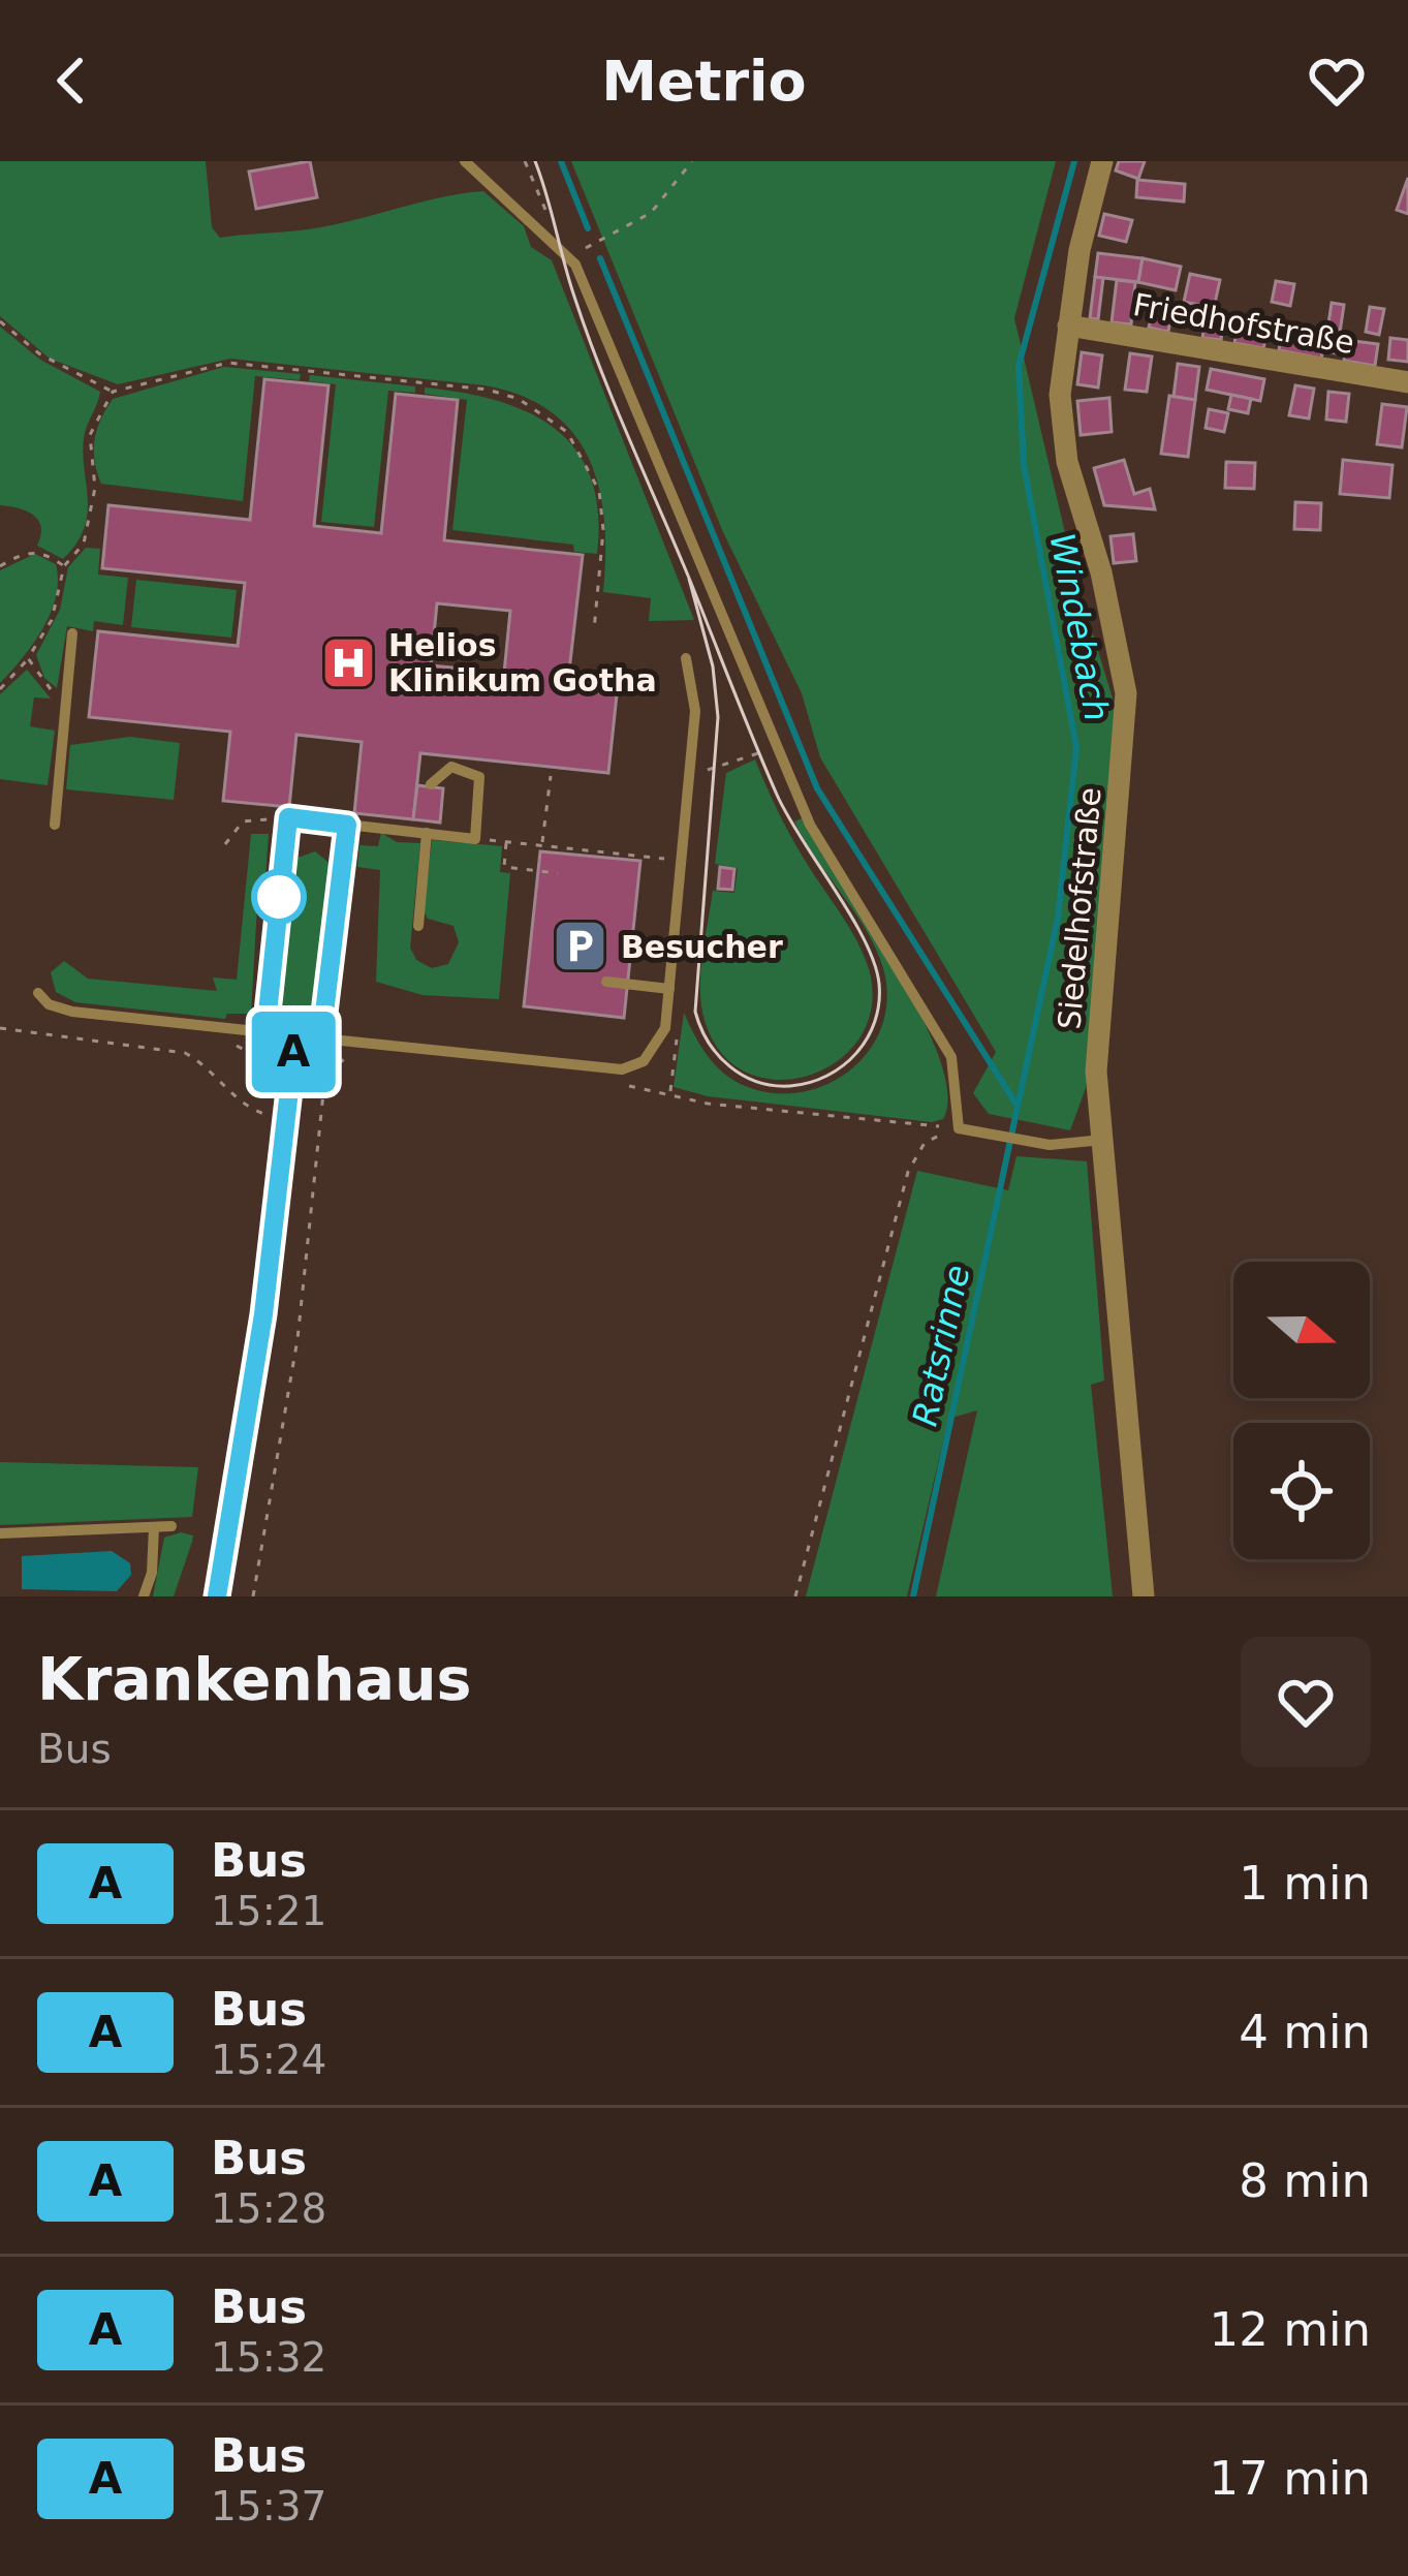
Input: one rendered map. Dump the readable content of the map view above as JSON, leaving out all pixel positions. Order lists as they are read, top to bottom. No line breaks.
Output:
{"streets":{"street":["Friedhofstraße","Siedelhofstraße"]},"crossings":[["Friedhofstraße","Siedelhofstraße"]],"water":["Windebach","Ratsrinne"],"places":{"hospital":["Helios Klinikum Gotha"],"parking":["Besucher"]},"lines":["bus line A"],"north":"right","page":{"header":"Metrio","on_map":"A","heading":["Krankenhaus","Bus"],"list":[{"mark":"A","name":"Bus","note":"15:21","value":"1 min"},{"mark":"A","name":"Bus","note":"15:24","value":"4 min"},{"mark":"A","name":"Bus","note":"15:28","value":"8 min"},{"mark":"A","name":"Bus","note":"15:32","value":"12 min"},{"mark":"A","name":"Bus","note":"15:37","value":"17 min"}]}}
